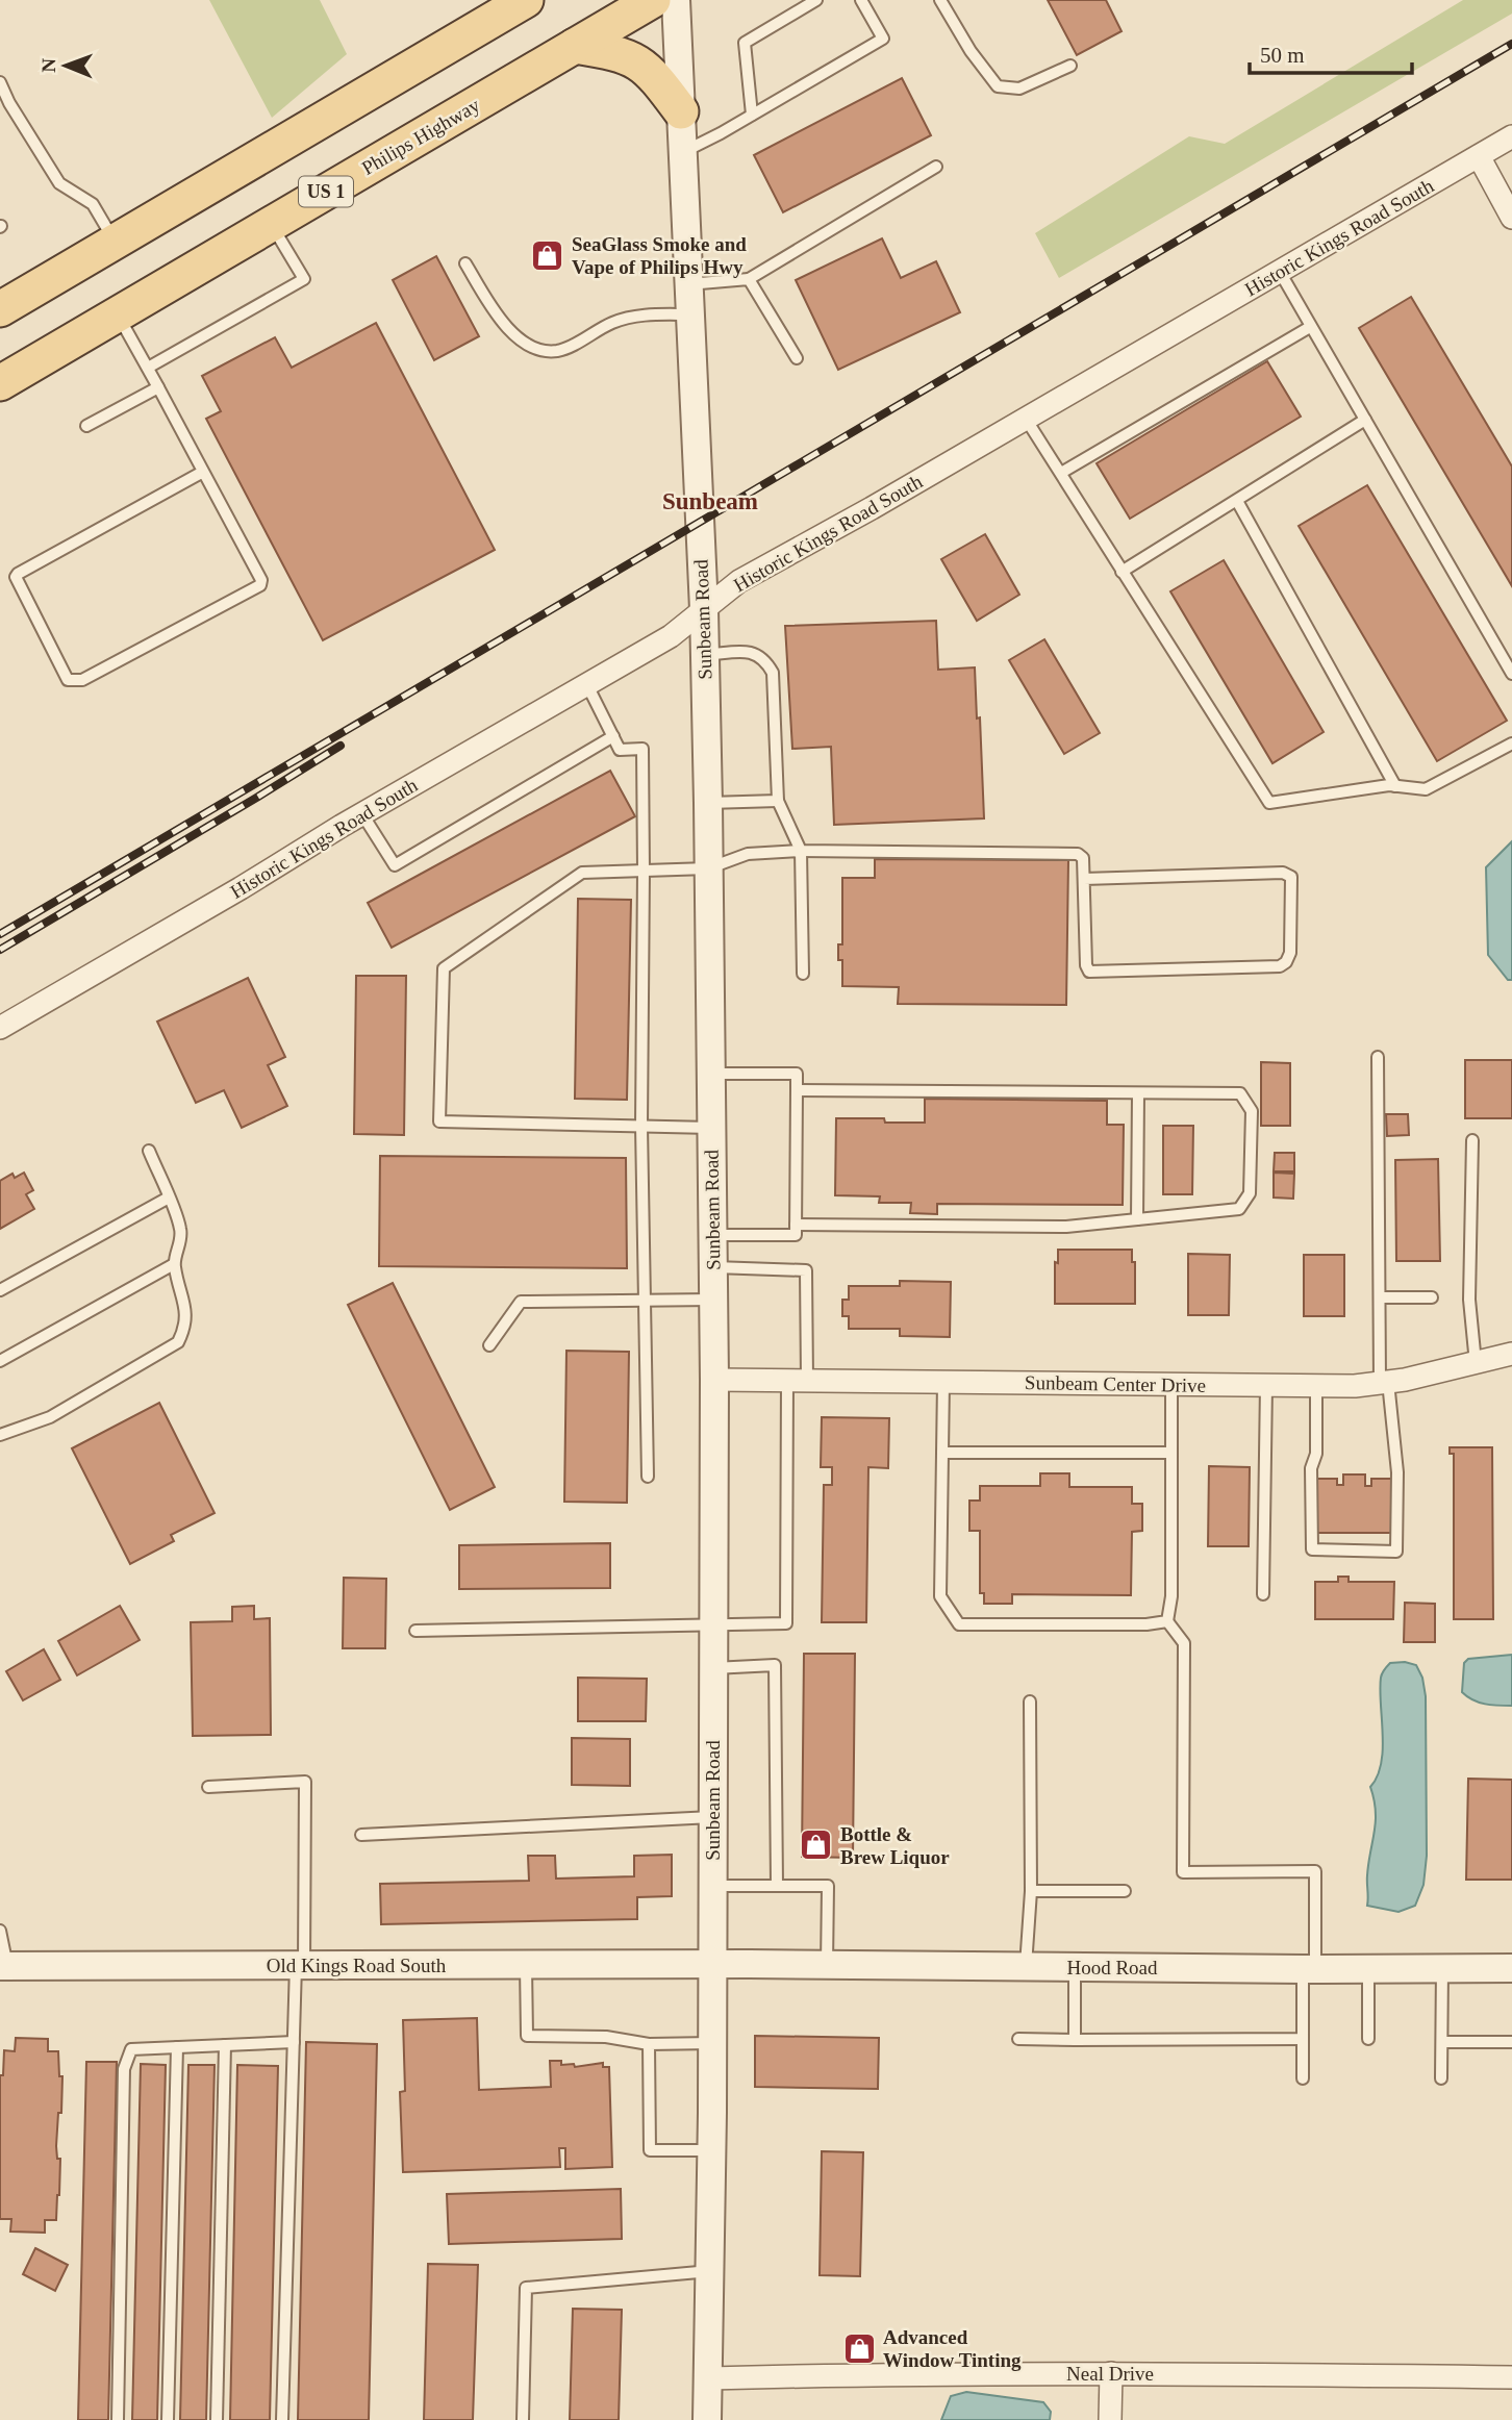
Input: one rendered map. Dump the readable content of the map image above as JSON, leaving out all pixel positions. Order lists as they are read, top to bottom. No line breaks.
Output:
{"streets":{"main road":["Philips Highway","US 1"],"street":["Historic Kings Road South","Sunbeam Road","Sunbeam Center Drive","Old Kings Road South","Hood Road","Neal Drive"]},"crossings":[["Historic Kings Road South","Sunbeam Road"],["Sunbeam Road","Sunbeam Center Drive"],["Sunbeam Road","Old Kings Road South"],["Sunbeam Road","Hood Road"],["Sunbeam Road","Neal Drive"],["Old Kings Road South","Hood Road"]],"districts":["Sunbeam"],"places":{"shop":["SeaGlass Smoke and Vape of Philips Hwy","Bottle & Brew Liquor","Advanced Window Tinting"]},"scale_bar":"50 m","north":"left"}
